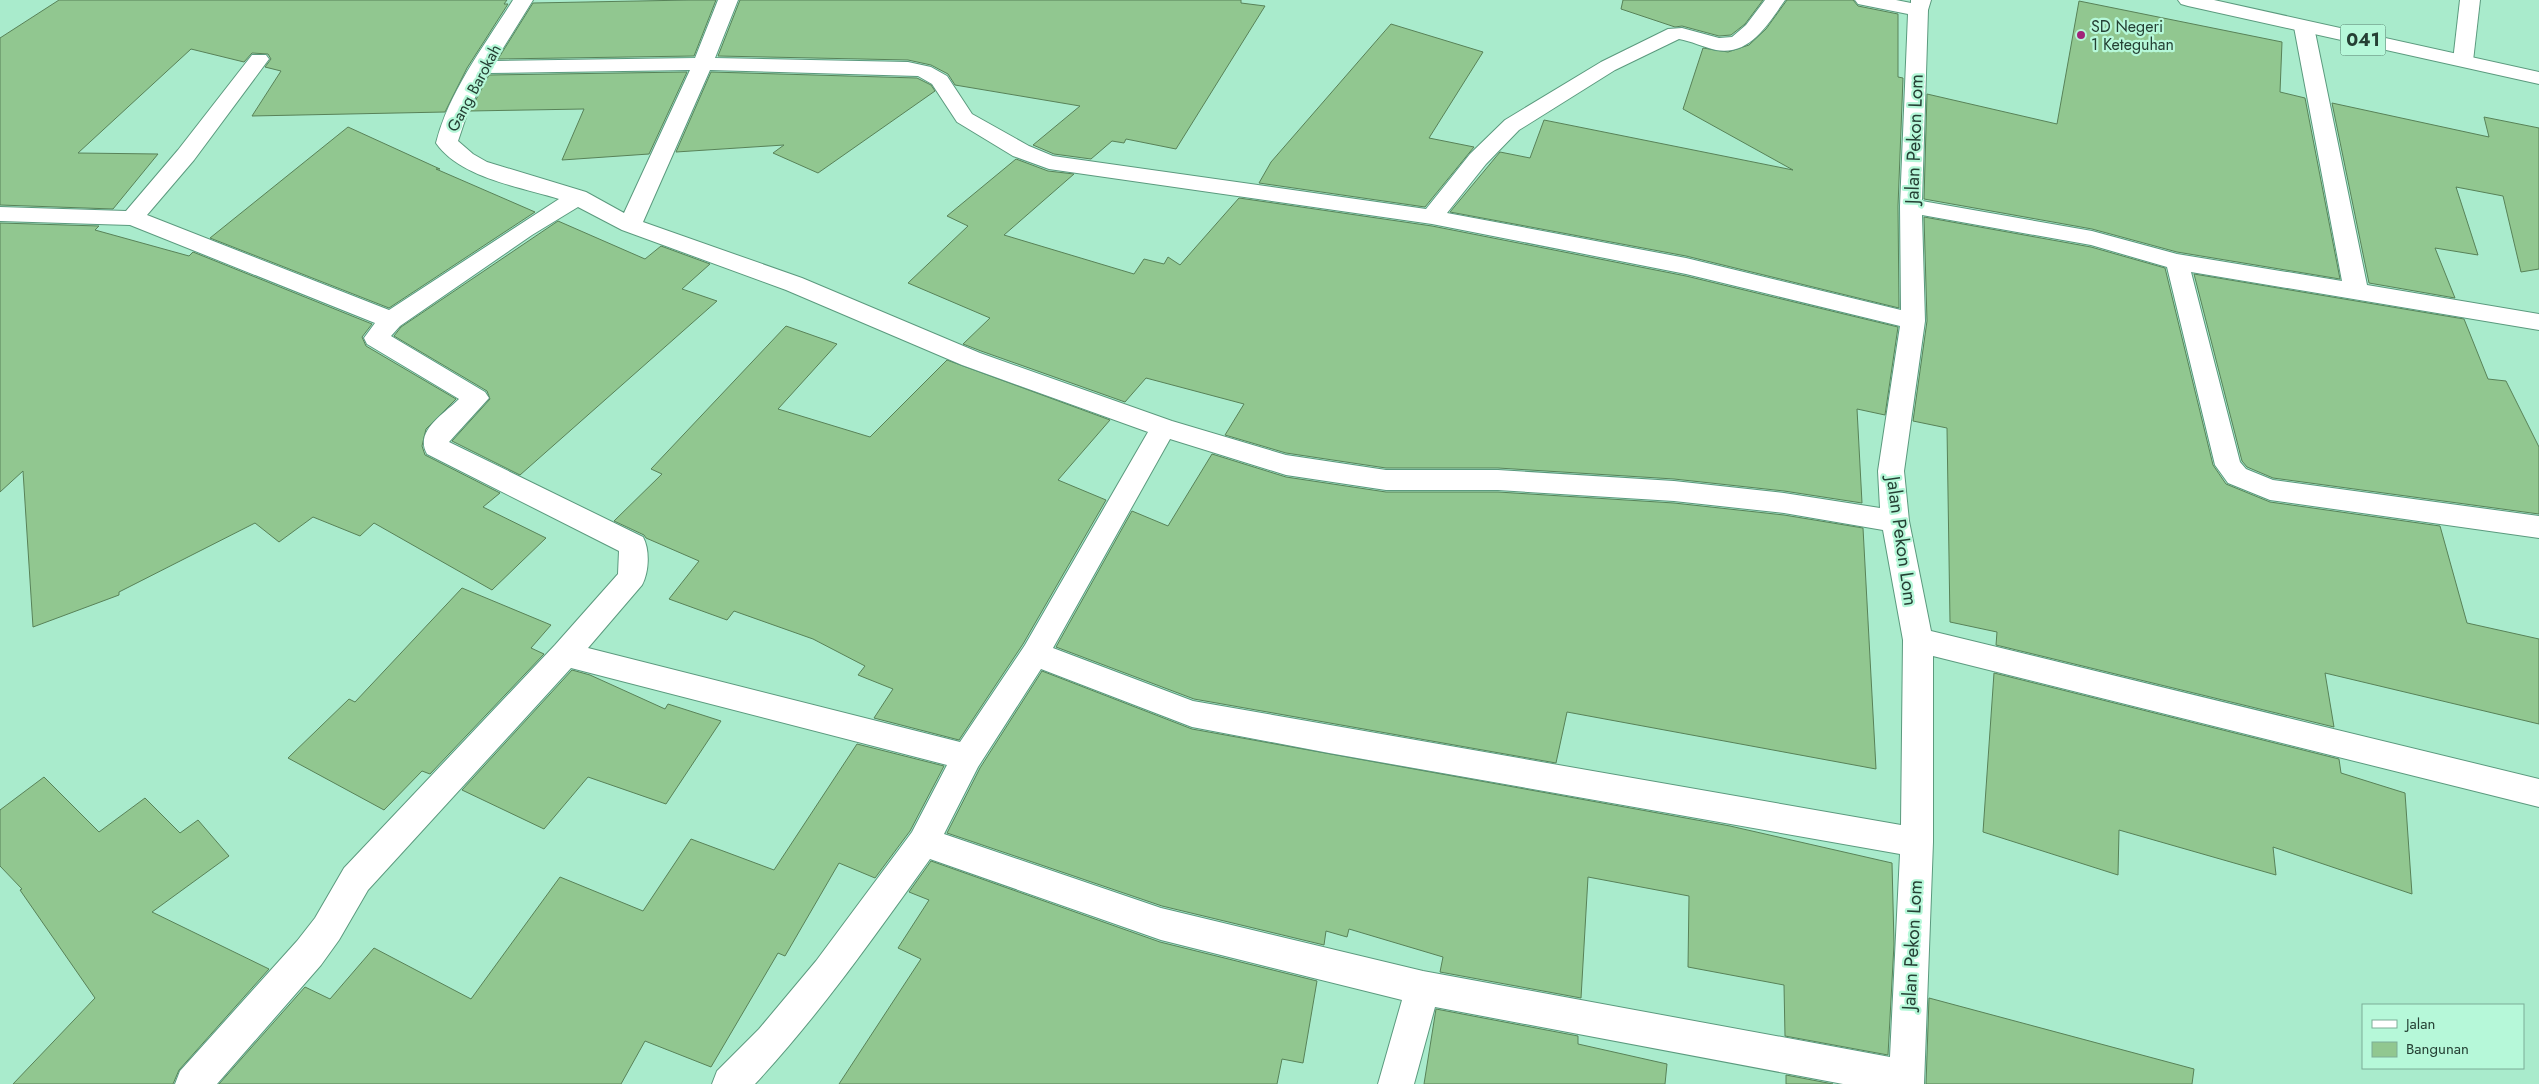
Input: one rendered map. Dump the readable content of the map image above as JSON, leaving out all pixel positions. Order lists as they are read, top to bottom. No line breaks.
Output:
{"streets":{"street":["041","Gang Barokah","Jalan Pekon Lom"]},"places":["SD Negeri 1 Keteguhan"],"legend":["Jalan","Bangunan"]}
